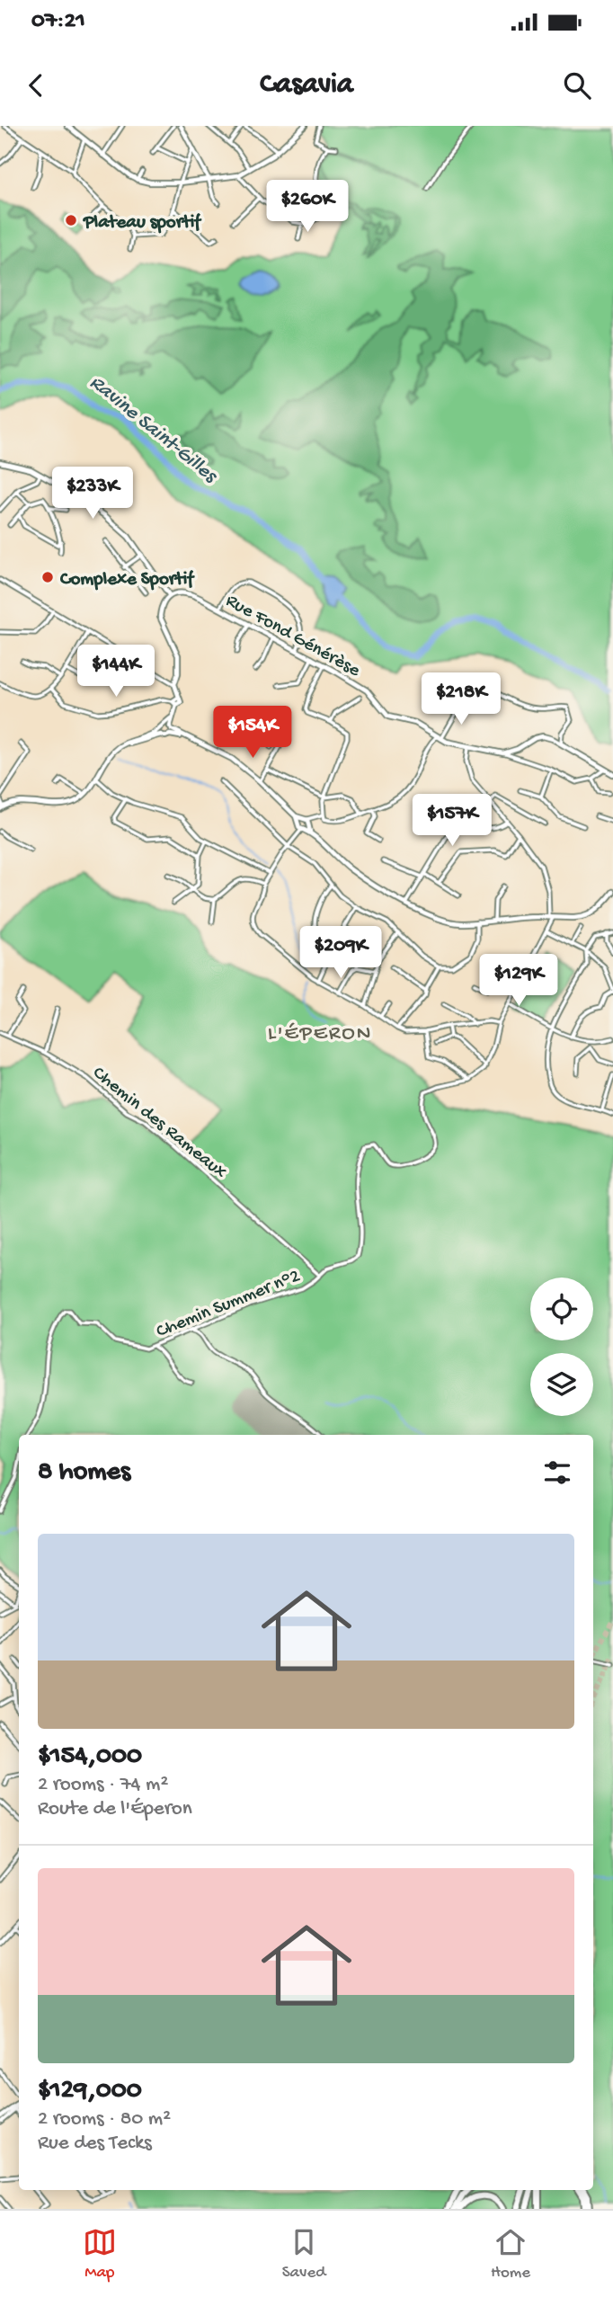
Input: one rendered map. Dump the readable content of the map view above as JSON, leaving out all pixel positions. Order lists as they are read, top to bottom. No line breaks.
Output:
{"streets":{"street":["Rue Fond Générèse","Chemin des Rameaux","Chemin Summer n°2"]},"crossings":[["Chemin des Rameaux","Chemin Summer n°2"]],"districts":["L'ÉPERON"],"water":["Ravine Saint-Gilles"],"places":["Plateau sportif","Complexe Sportif"],"page":{"status":"07:21","header":"Casavia","price":["$260K","$233K","$144K","$218K","$154K","$157K","$209K","$129K"],"heading":"8 homes","list":[{"name":"$154,000","note":"2 rooms · 74 m² · Route de l'Éperon"},{"name":"$129,000","note":"2 rooms · 80 m² · Rue des Tecks"}],"tabs":["Map","Saved","Home"]}}
